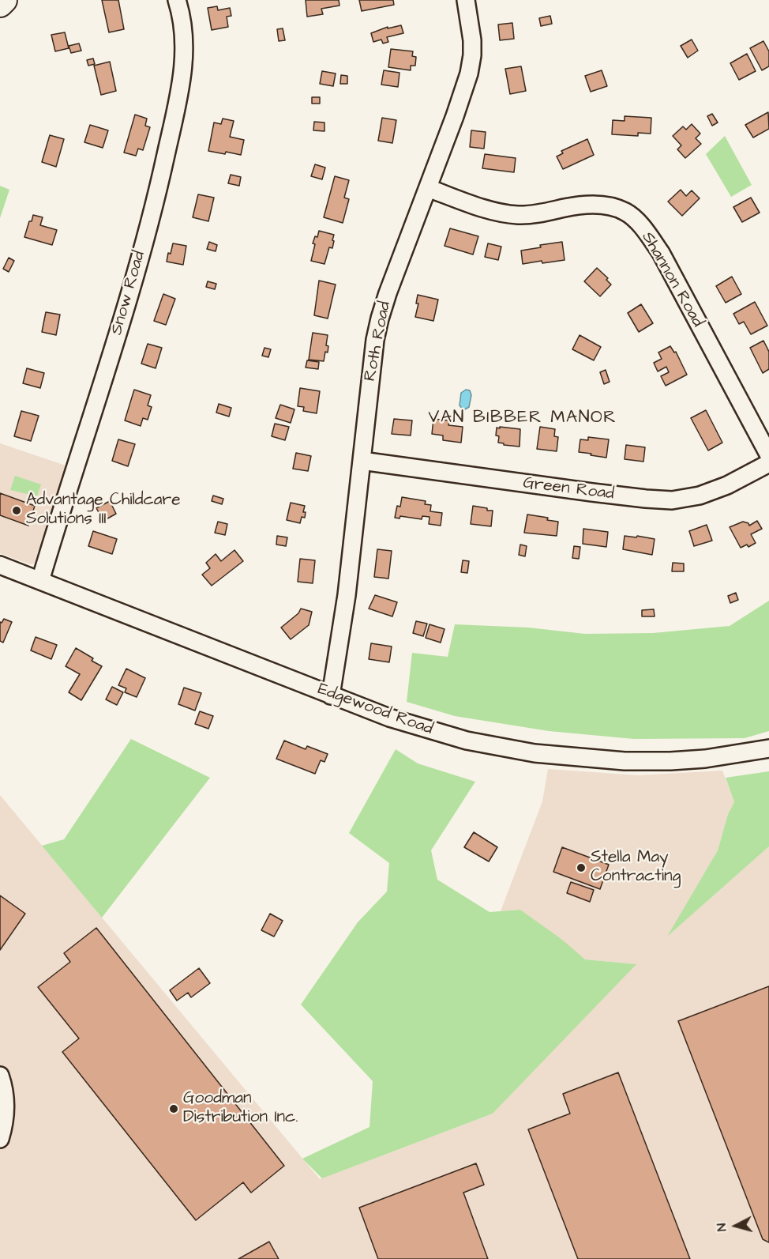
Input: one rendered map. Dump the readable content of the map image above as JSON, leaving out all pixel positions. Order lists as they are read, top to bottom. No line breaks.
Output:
{"streets":{"street":["Shannon Road","Snow Road","Roth Road","Green Road","Edgewood Road"]},"crossings":[["Shannon Road","Roth Road"],["Snow Road","Edgewood Road"],["Roth Road","Green Road"],["Roth Road","Edgewood Road"]],"districts":["VAN BIBBER MANOR"],"places":["Advantage Childcare Solutions III","Stella May Contracting","Goodman Distribution Inc."],"north":"left"}
